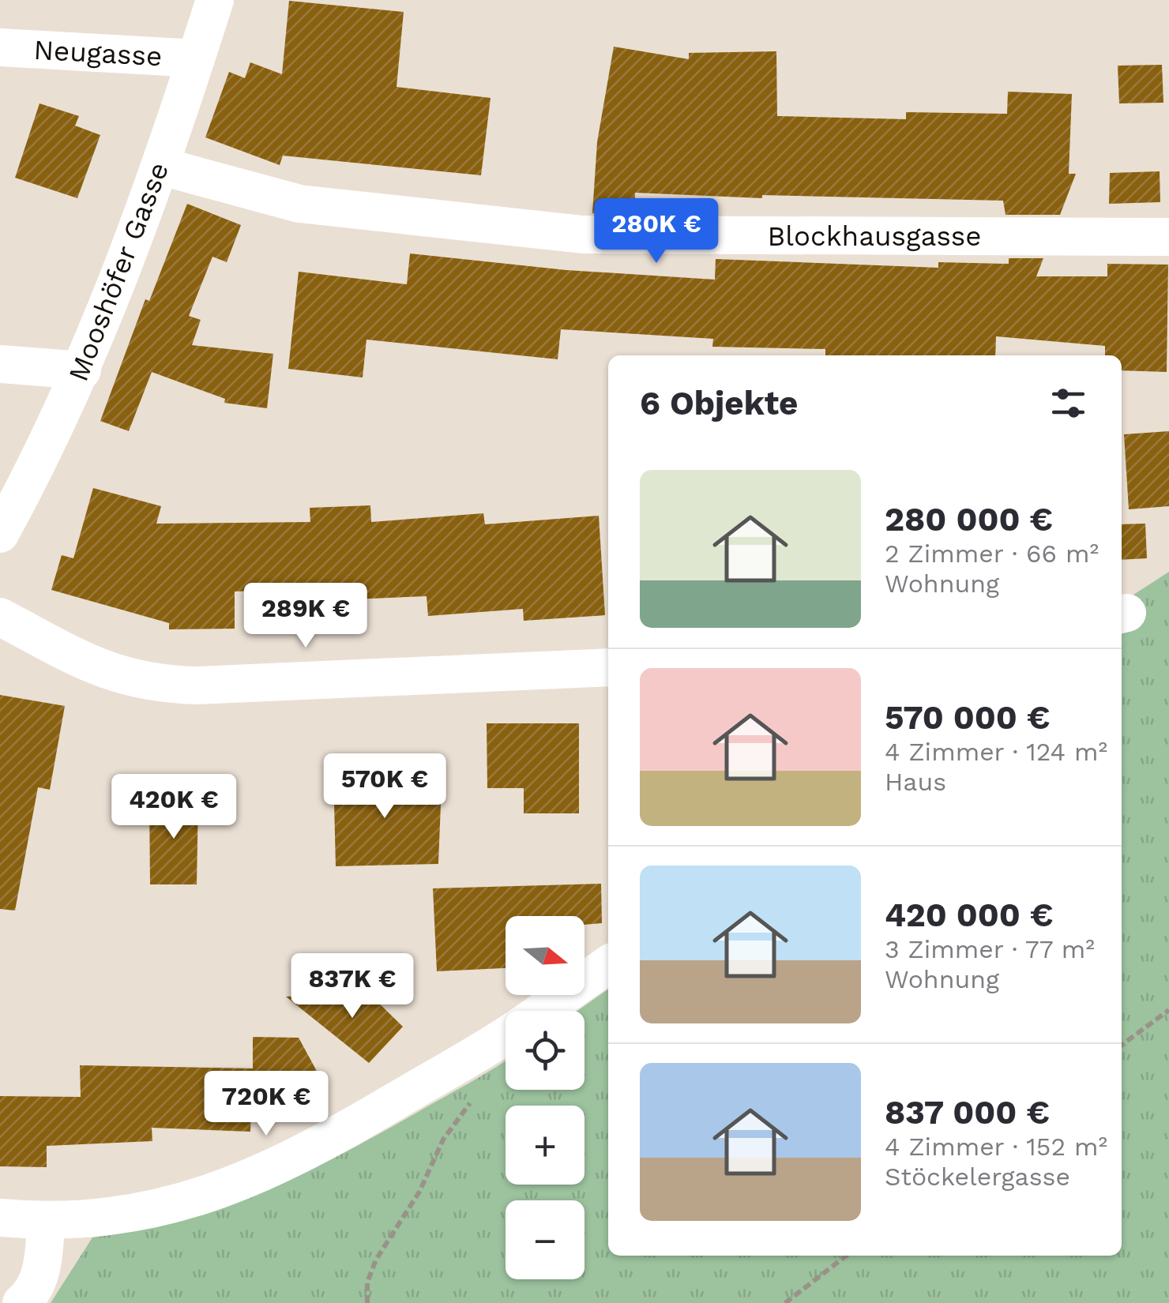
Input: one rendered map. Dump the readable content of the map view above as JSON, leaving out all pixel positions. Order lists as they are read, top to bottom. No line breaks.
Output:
{"streets":{"street":["Neugasse","Blockhausgasse","Mooshöfer Gasse"]},"crossings":[["Neugasse","Mooshöfer Gasse"],["Blockhausgasse","Mooshöfer Gasse"]],"north":"right","page":{"price":["280K €","289K €","570K €","420K €","837K €","720K €"],"heading":"6 Objekte","list":[{"name":"280 000 €","note":"2 Zimmer · 66 m² · Wohnung"},{"name":"570 000 €","note":"4 Zimmer · 124 m² · Haus"},{"name":"420 000 €","note":"3 Zimmer · 77 m² · Wohnung"},{"name":"837 000 €","note":"4 Zimmer · 152 m² · Stöckelergasse"}],"map_buttons":["+","−"]}}
